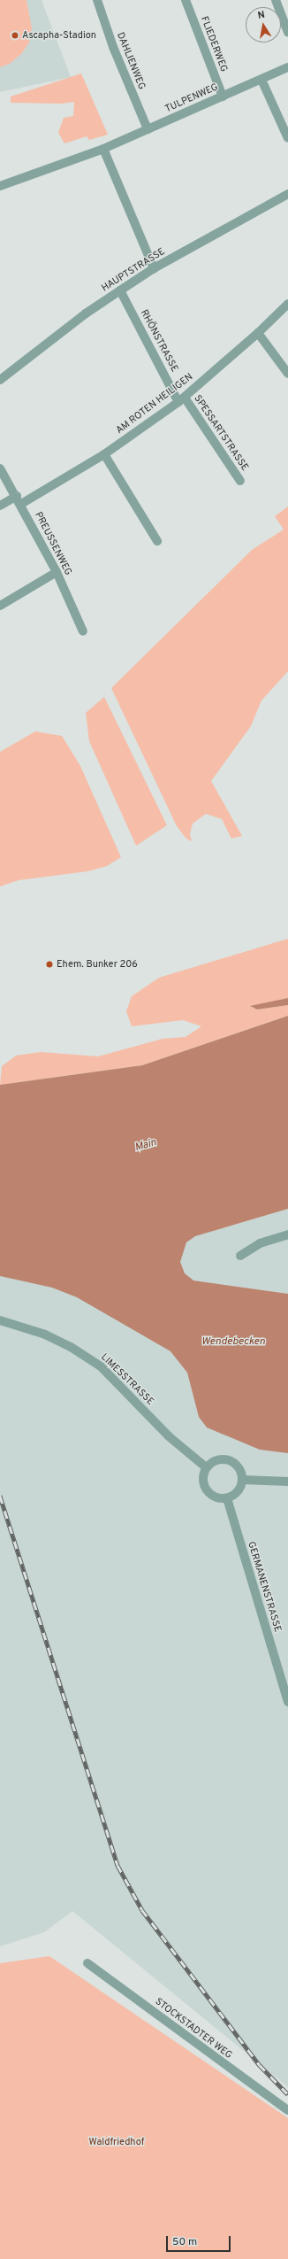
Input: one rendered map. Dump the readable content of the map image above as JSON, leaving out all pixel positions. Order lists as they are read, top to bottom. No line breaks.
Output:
{"streets":{"street":["FLIEDERWEG","DAHLIENWEG","TULPENWEG","HAUPTSTRASSE","RHÖNSTRASSE","AM ROTEN HEILIGEN","SPESSARTSTRASSE","PREUSSENWEG","LIMESSTRASSE","GERMANENSTRASSE","STOCKSTADTER WEG"]},"crossings":[["FLIEDERWEG","TULPENWEG"],["DAHLIENWEG","TULPENWEG"],["HAUPTSTRASSE","RHÖNSTRASSE"],["RHÖNSTRASSE","AM ROTEN HEILIGEN"],["RHÖNSTRASSE","SPESSARTSTRASSE"],["AM ROTEN HEILIGEN","SPESSARTSTRASSE"],["AM ROTEN HEILIGEN","PREUSSENWEG"],["LIMESSTRASSE","GERMANENSTRASSE"]],"water":["Main","Wendebecken"],"parks":["Waldfriedhof"],"places":["Ascapha-Stadion","Ehem. Bunker 206"],"scale_bar":"50 m","north":"top"}
